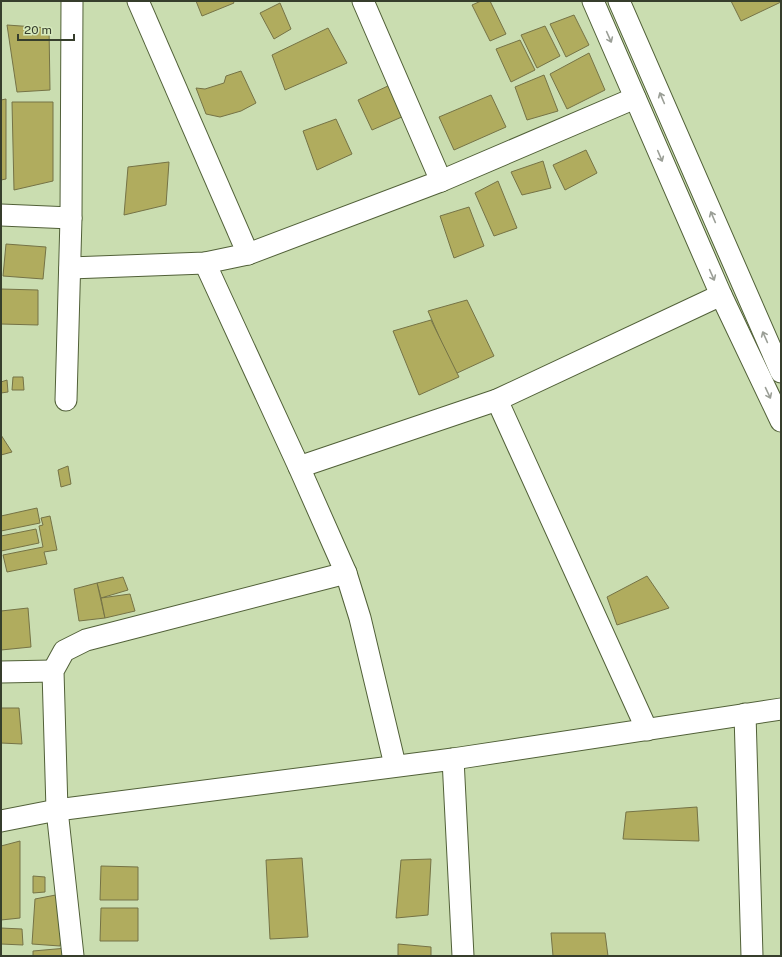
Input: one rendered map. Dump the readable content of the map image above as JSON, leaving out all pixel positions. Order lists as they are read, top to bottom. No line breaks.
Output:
{"scale_bar":"20 m"}
